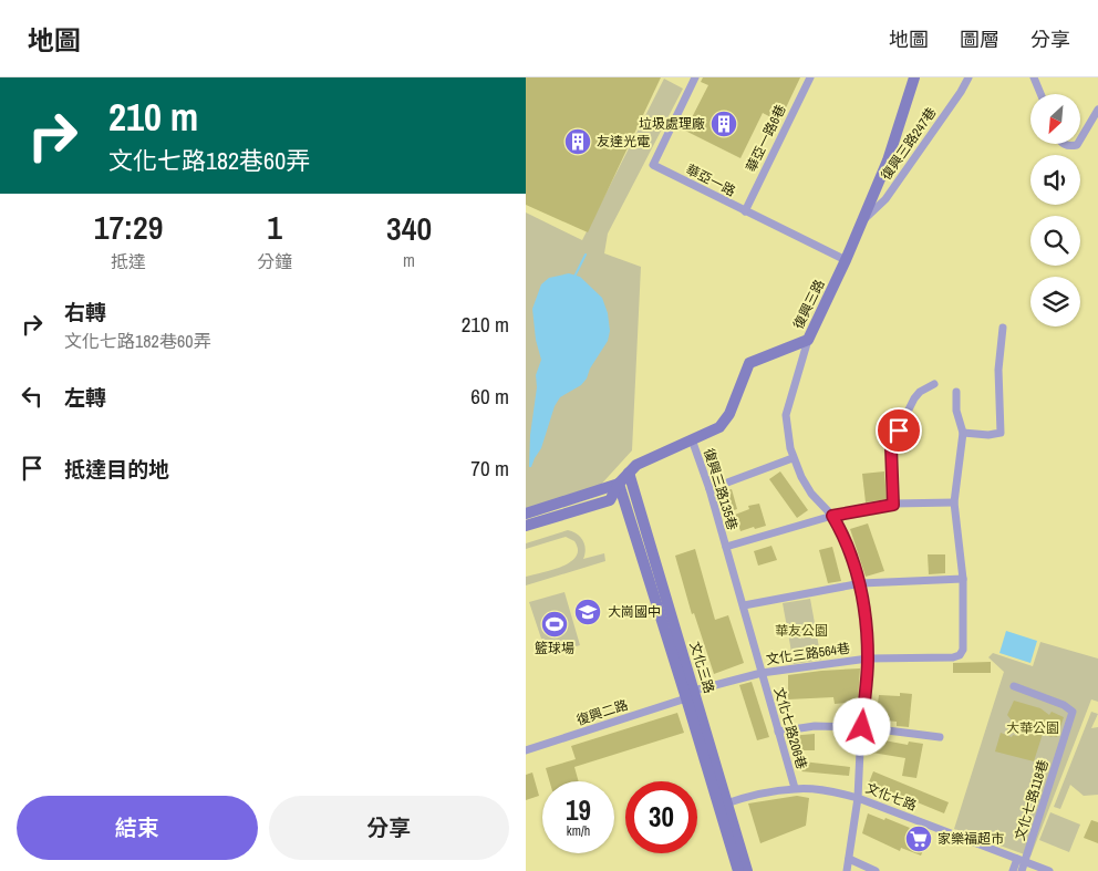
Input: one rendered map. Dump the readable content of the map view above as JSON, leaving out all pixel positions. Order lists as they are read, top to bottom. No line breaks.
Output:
{"streets":{"street":["華亞一路6巷","復興三路247巷","華亞一路","復興三路","復興三路135巷","文化三路564巷","文化三路","復興二路","文化七路206巷","文化七路","文化七路118巷"]},"crossings":[["華亞一路6巷","華亞一路"],["復興三路247巷","復興三路"],["華亞一路","復興三路"],["復興三路","復興三路135巷"],["復興三路","文化三路"],["復興三路135巷","文化七路206巷"],["文化三路564巷","文化三路"],["文化三路564巷","復興二路"],["文化三路564巷","文化七路206巷"],["文化三路","復興二路"],["文化三路","文化七路"],["文化七路206巷","文化七路"],["文化七路","文化七路118巷"]],"parks":["華友公園","大華公園"],"places":{"building":["垃圾處理廠","友達光電"],"school or university":["大崗國中"],"sports":["籃球場"],"supermarket":["家樂福超市"]},"north":"bottom left","page":{"header":"地圖","nav":["地圖","圖層","分享"],"turn":["210 m","文化七路182巷60弄"],"eta":["17:29","抵達","1","分鐘","340","m"],"list":[{"name":"右轉","note":"文化七路182巷60弄","value":"210 m"},{"name":"左轉","value":"60 m"},{"name":"抵達目的地","value":"70 m"}],"speed":"19 km/h","limit":"30","buttons":["結束","分享"]}}
